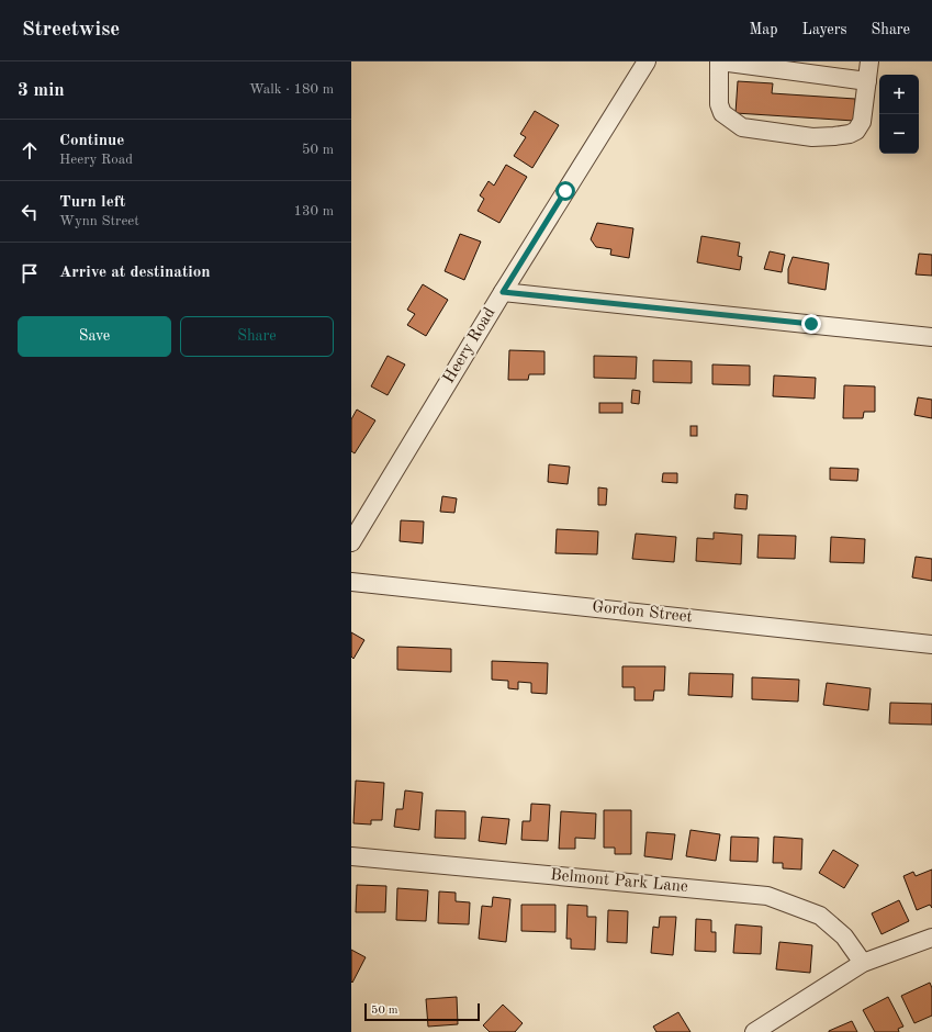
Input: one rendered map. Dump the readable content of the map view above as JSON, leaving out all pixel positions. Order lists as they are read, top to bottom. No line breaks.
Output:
{"streets":{"street":["Heery Road","Gordon Street","Belmont Park Lane"]},"scale_bar":"50 m","page":{"header":"Streetwise","nav":["Map","Layers","Share"],"heading":["3 min","Walk · 180 m"],"map_buttons":["+","−"],"list":[["Continue","Heery Road","50 m"],["Turn left","Wynn Street","130 m"],"Arrive at destination"],"buttons":["Save","Share"],"scale":"50 m"}}
